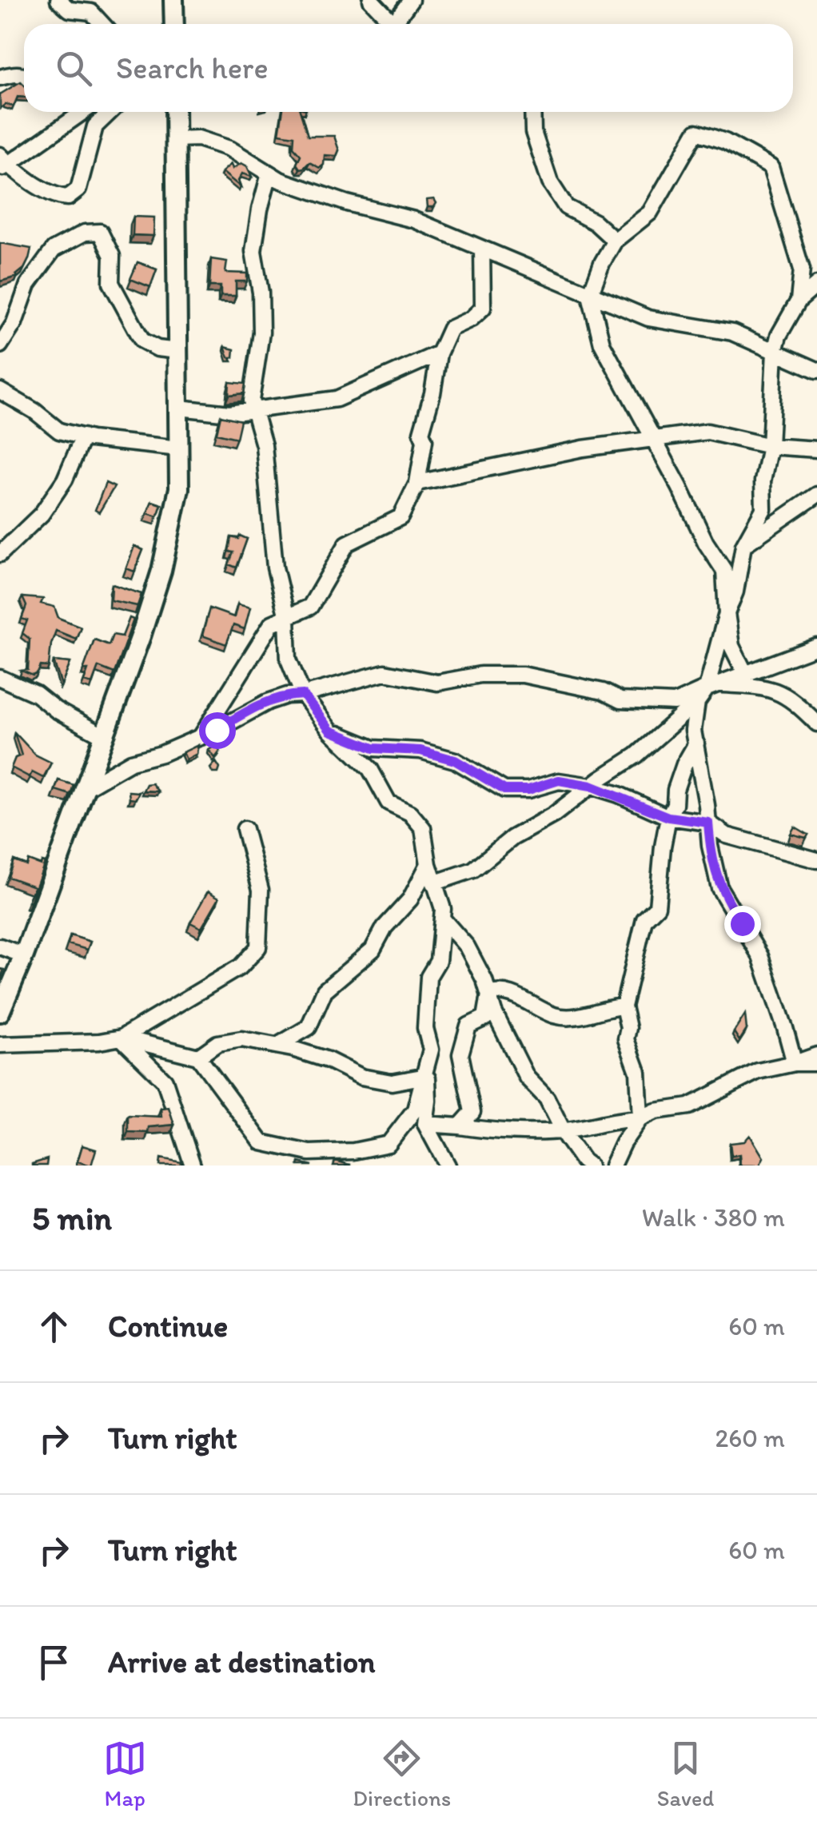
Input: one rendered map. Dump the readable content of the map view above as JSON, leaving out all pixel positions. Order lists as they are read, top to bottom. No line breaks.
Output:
{"page":{"search":"Search here","heading":["5 min","Walk · 380 m"],"list":[["Continue","60 m"],["Turn right","260 m"],["Turn right","60 m"],"Arrive at destination"],"nav":["Map","Directions","Saved"]}}
